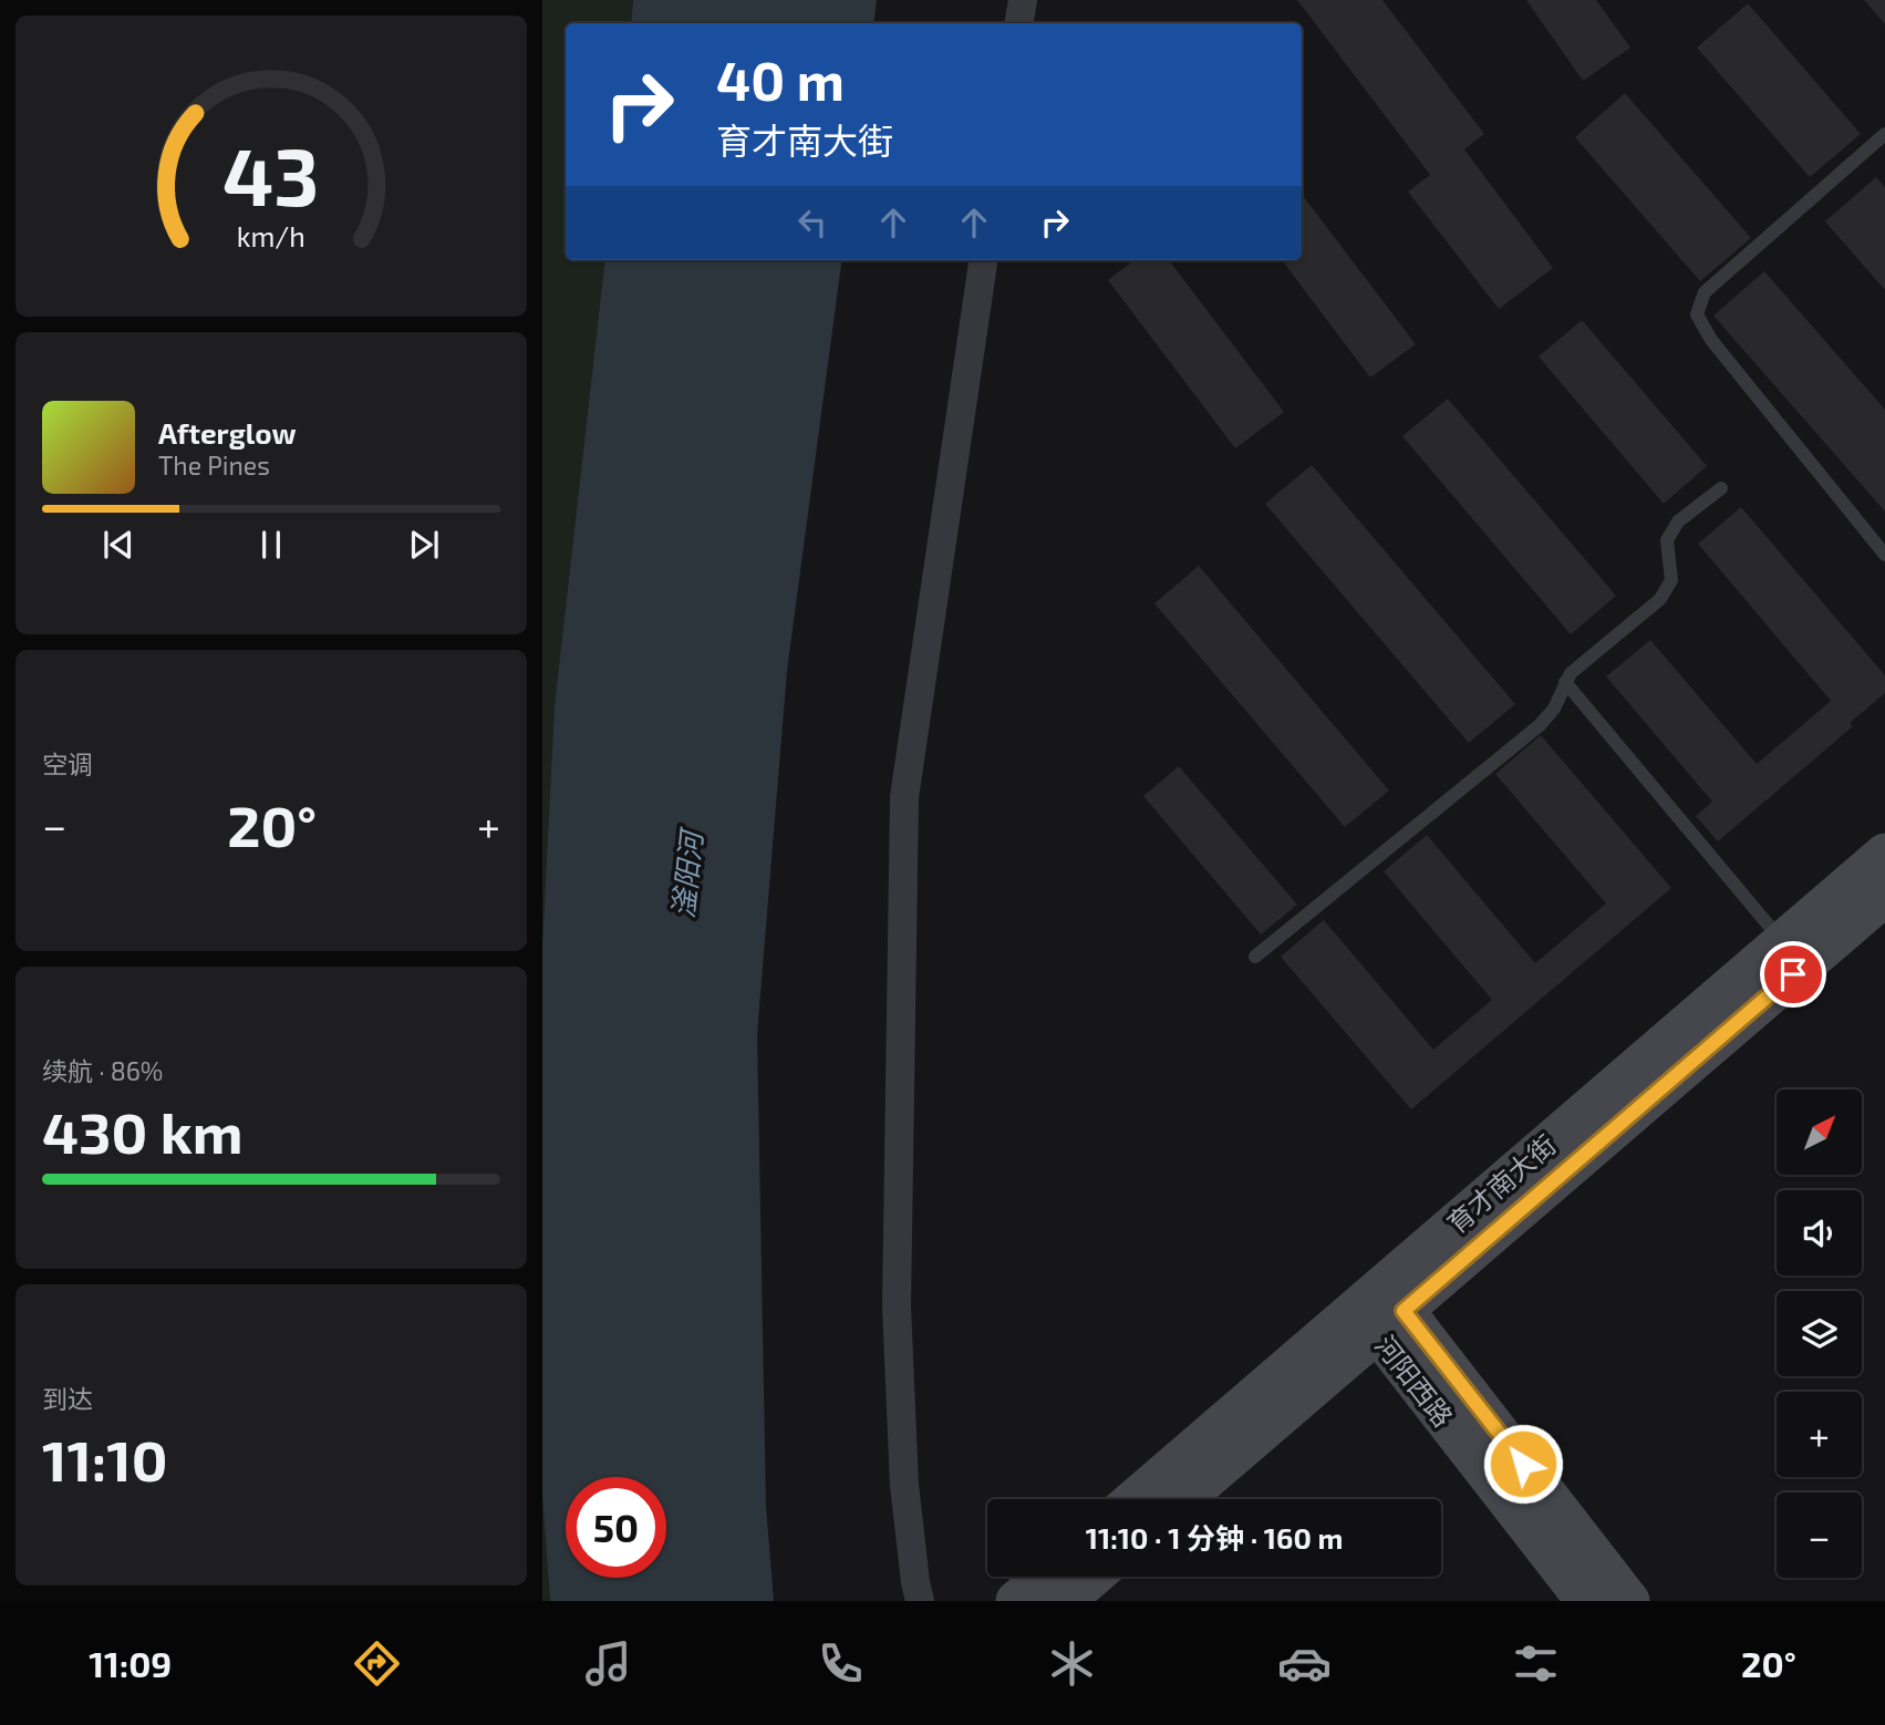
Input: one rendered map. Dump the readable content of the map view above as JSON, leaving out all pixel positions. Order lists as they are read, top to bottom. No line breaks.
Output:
{"streets":{"main road":["育才南大街","河阳西路"]},"crossings":[["育才南大街","河阳西路"]],"water":["滏阳河"],"north":"top right","page":{"turn":["40 m","育才南大街"],"song":["Afterglow","The Pines"],"tile":["空调",["续航 · 86%","430 km"],["到达","11:10"]],"heat":["−","20°","+"],"map_buttons":["+","−"],"limit":"50","trip":"11:10 · 1 分钟 · 160 m","tabs":["11:09","20°"],"gauge":["43","km/h"]}}
